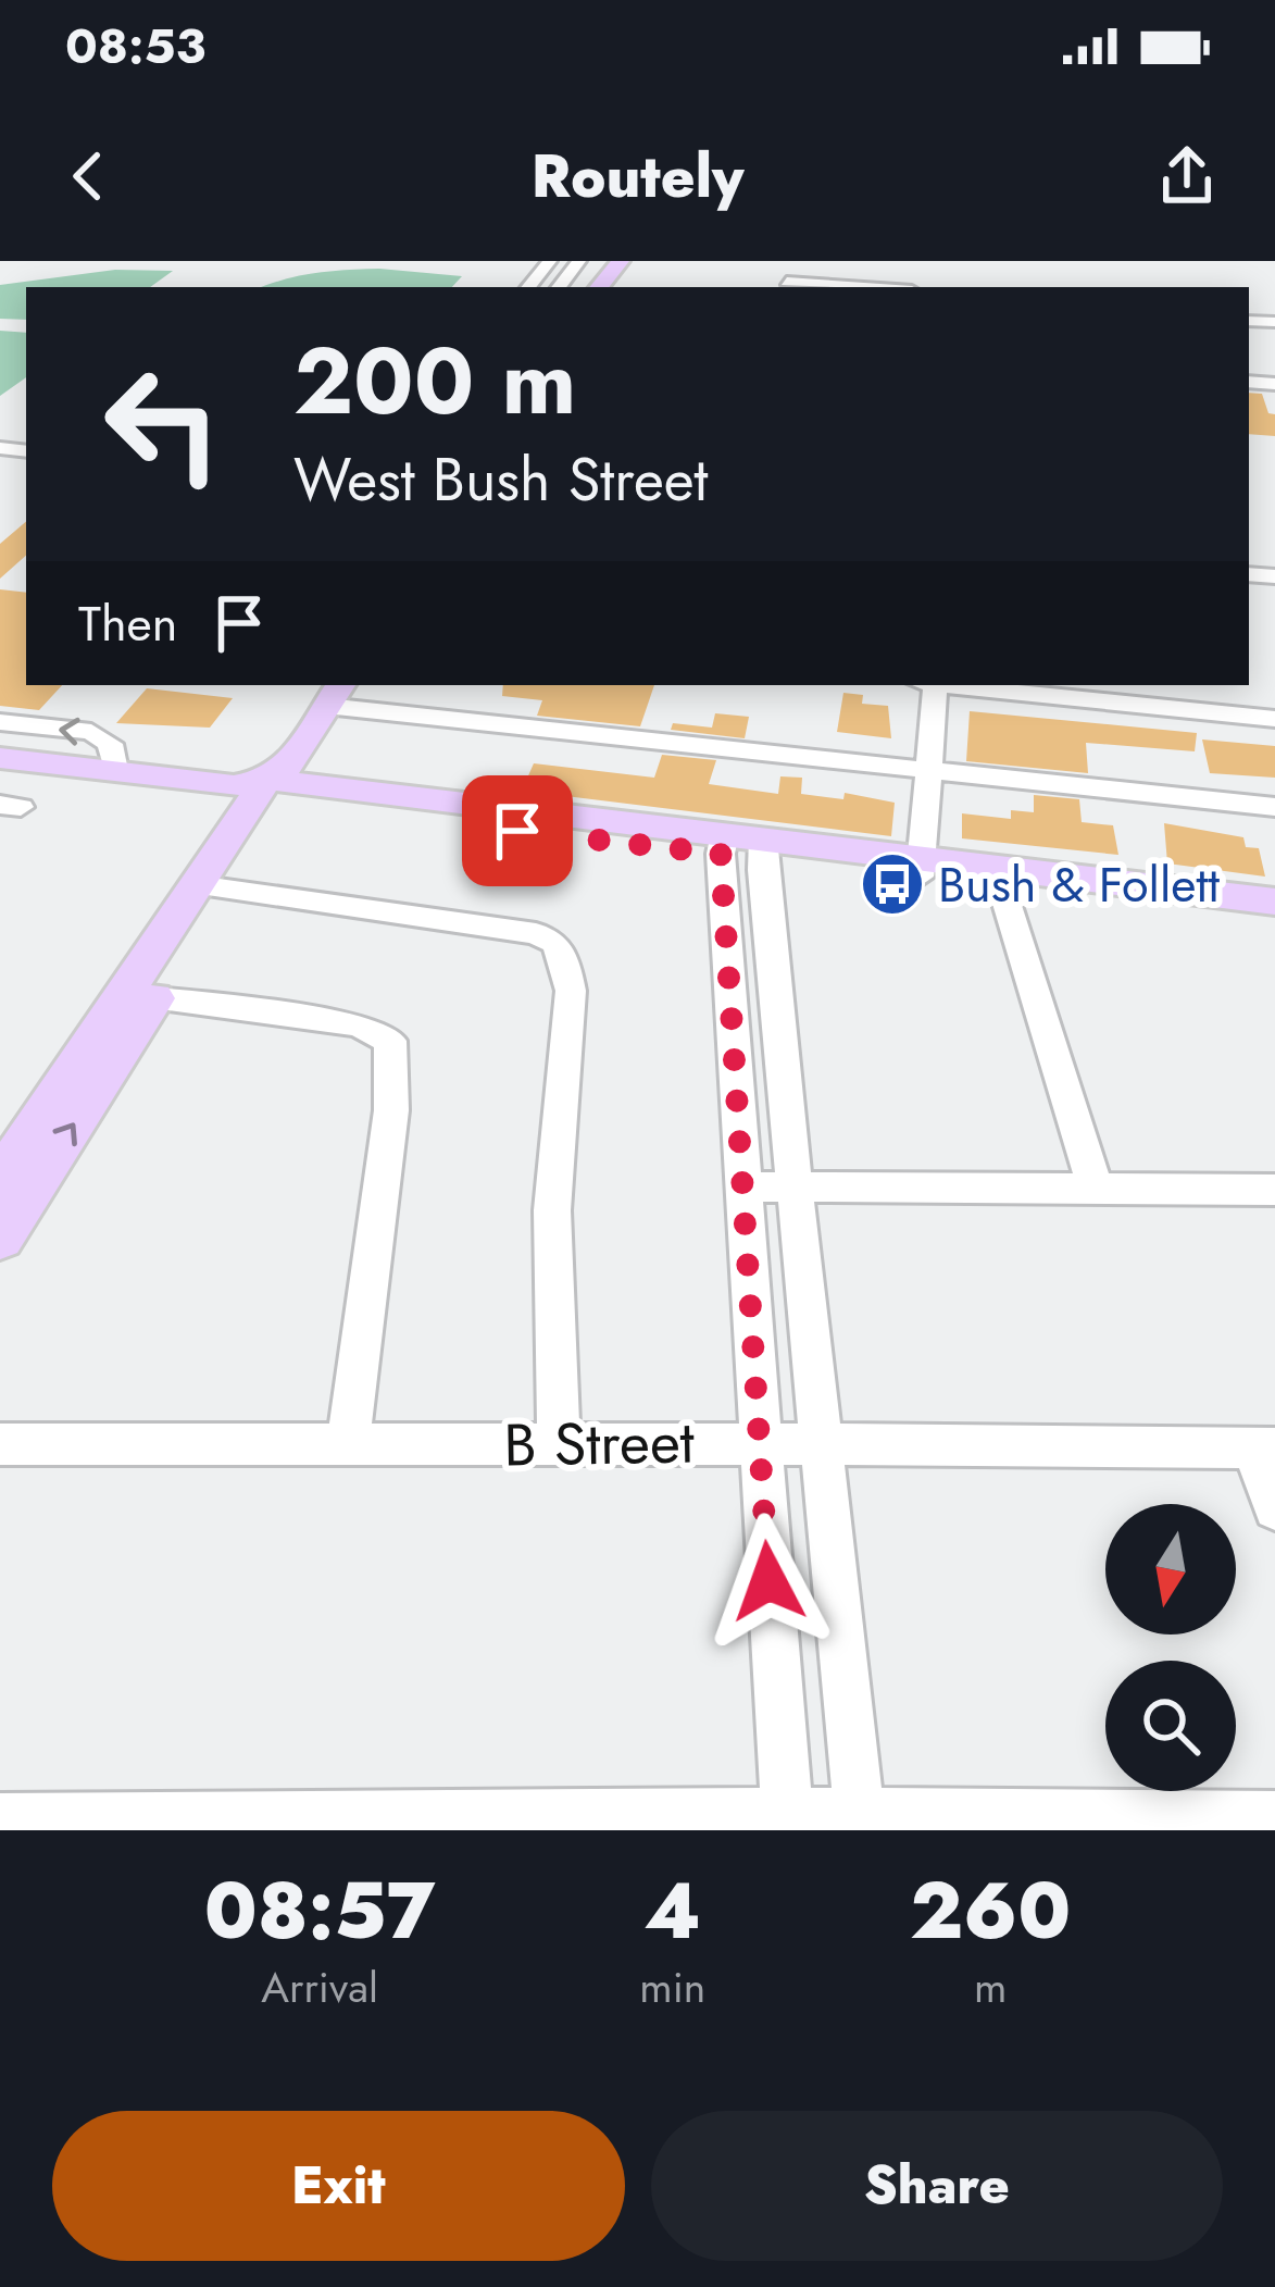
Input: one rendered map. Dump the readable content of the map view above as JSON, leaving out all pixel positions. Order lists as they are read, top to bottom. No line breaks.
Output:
{"streets":{"street":["B Street"]},"places":{"bus stop":["Bush & Follett"]},"north":"bottom","page":{"status":"08:53","header":"Routely","turn":["200 m","West Bush Street"],"then":"Then","eta":["08:57","Arrival","4","min","260","m"],"buttons":["Exit","Share"]}}
